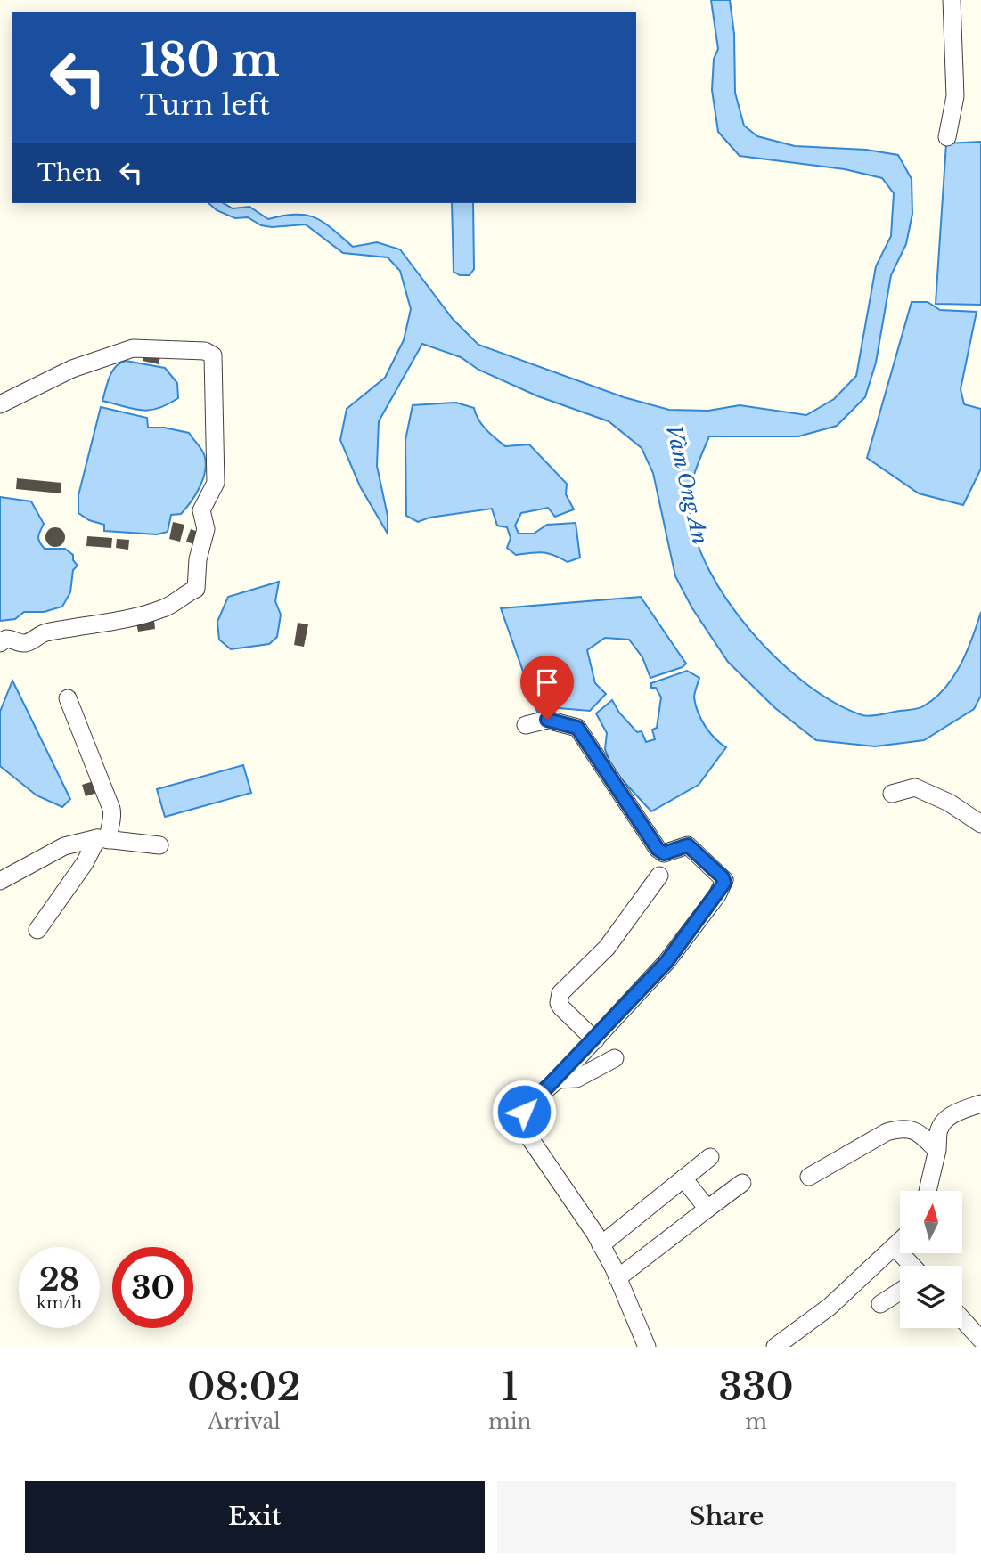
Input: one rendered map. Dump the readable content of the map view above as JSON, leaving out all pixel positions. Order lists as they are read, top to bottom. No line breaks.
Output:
{"water":["Vàm Ong An"],"north":"top","page":{"turn":["180 m","Turn left"],"then":"Then","speed":"28 km/h","limit":"30","eta":["08:02","Arrival","1","min","330","m"],"buttons":["Exit","Share"]}}
